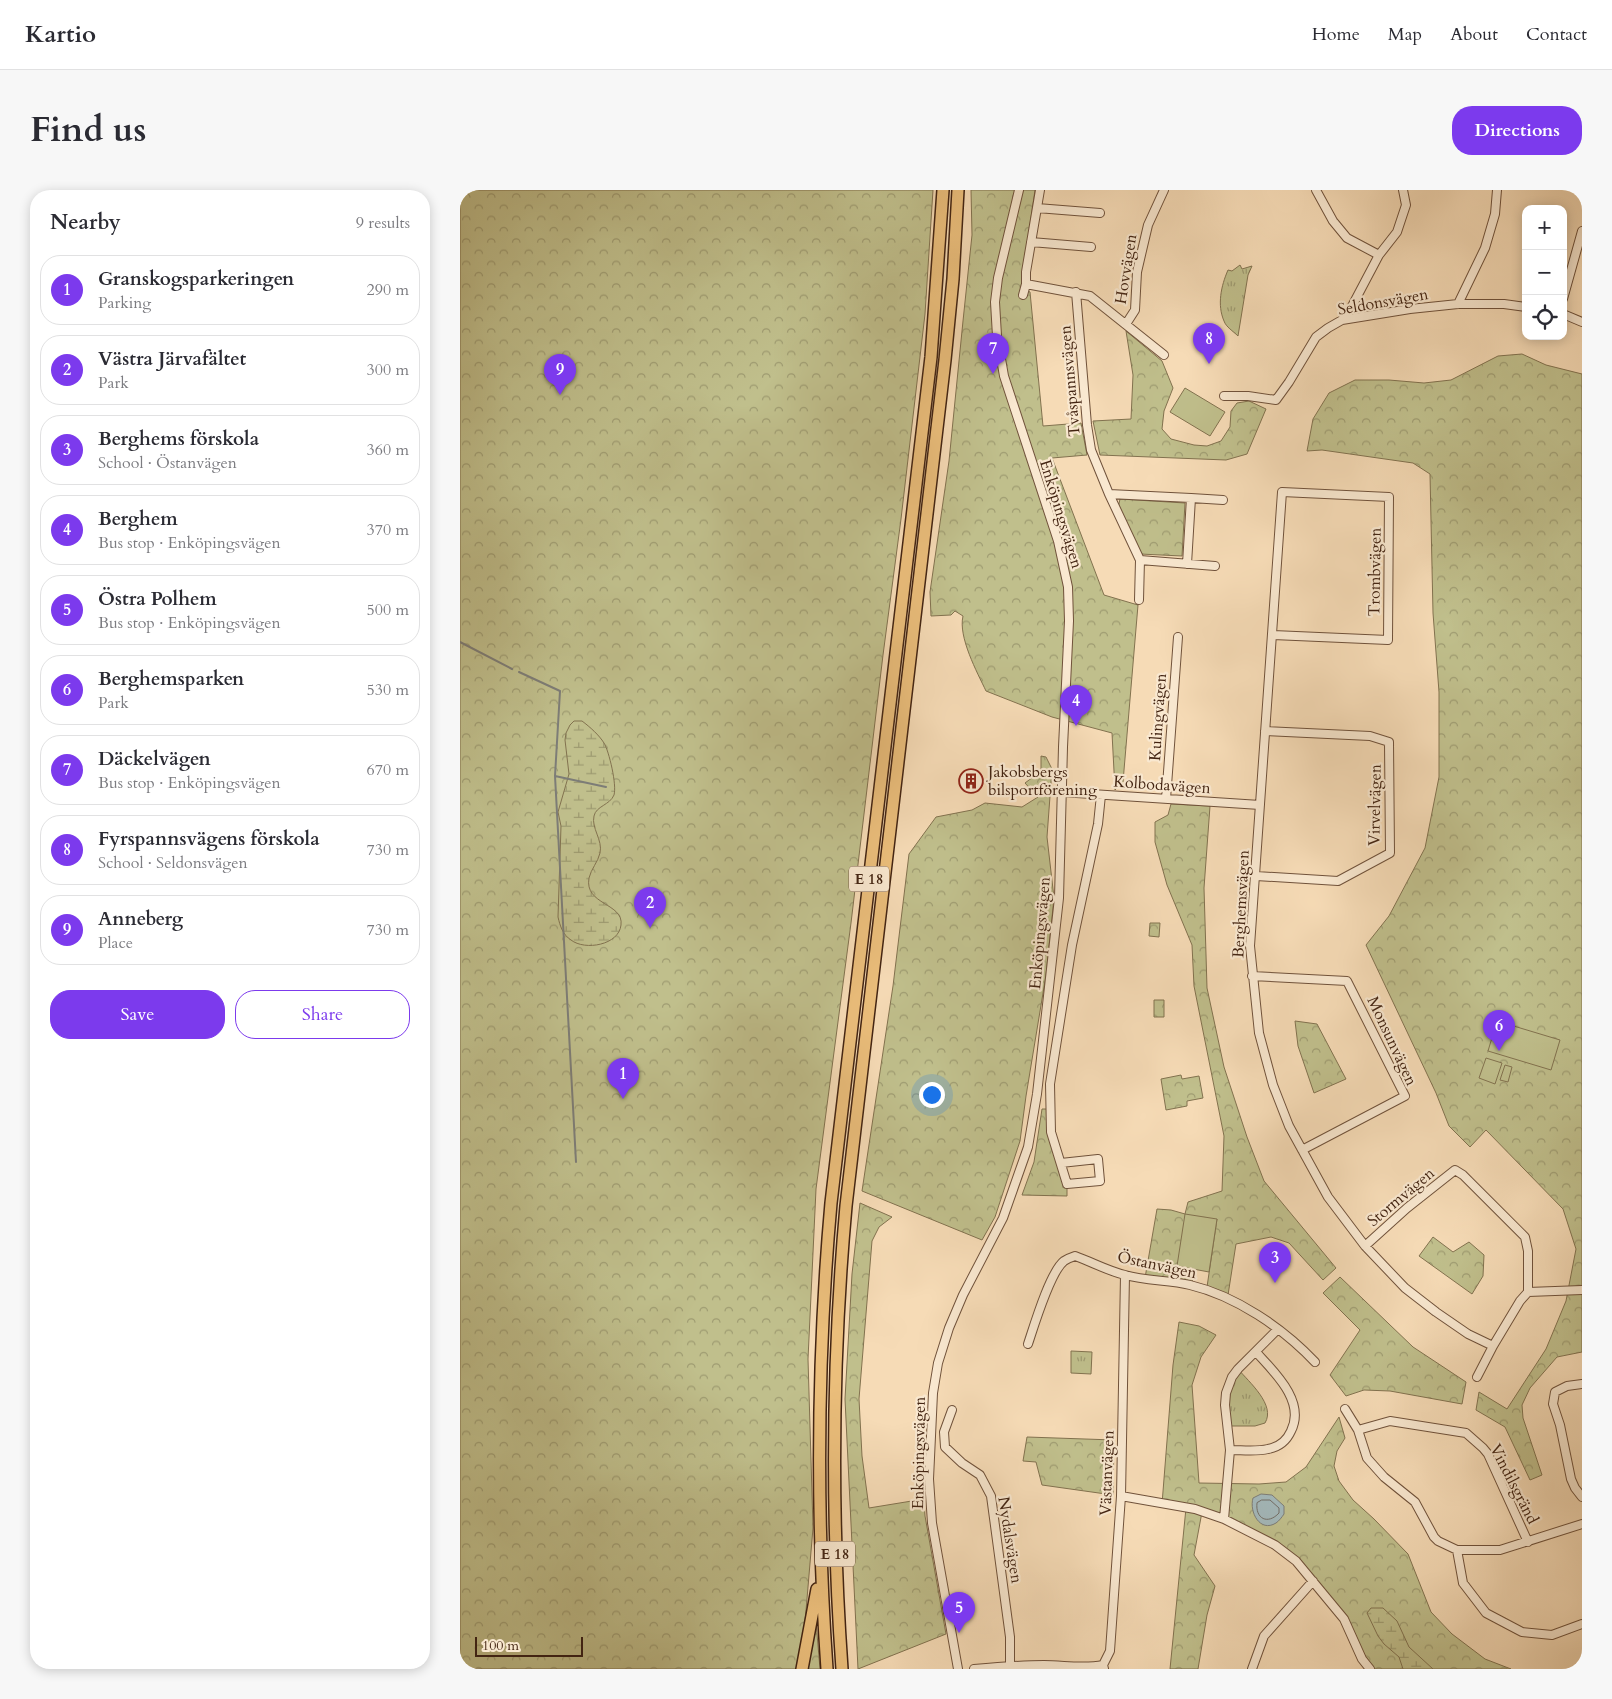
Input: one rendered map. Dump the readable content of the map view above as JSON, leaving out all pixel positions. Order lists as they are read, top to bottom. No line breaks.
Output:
{"streets":{"highway":["E 18"],"street":["Hovvägen","Seldonsvägen","Tvåspannsvägen","Enköpingsvägen","Trombvägen","Kulingvägen","Kolbodavägen","Virvelvägen","Berghemsvägen","Monsunvägen","Stormvägen","Östanvägen","Västanvägen","Vindilsgränd","Nydalsvägen"]},"crossings":[["Enköpingsvägen","Kolbodavägen"],["Trombvägen","Berghemsvägen"],["Kulingvägen","Kolbodavägen"],["Kolbodavägen","Berghemsvägen"],["Virvelvägen","Berghemsvägen"],["Berghemsvägen","Monsunvägen"],["Berghemsvägen","Stormvägen"],["Östanvägen","Västanvägen"]],"places":{"building":["Jakobsbergs bilsportförening"]},"scale_bar":"100 m","page":{"header":"Kartio","nav":["Home","Map","About","Contact"],"title":"Find us","buttons":["Directions",["Save","Share"]],"heading":["Nearby","9 results"],"map_buttons":["+","−"],"list":[{"mark":"1","name":"Granskogsparkeringen","note":"Parking","value":"290 m"},{"mark":"2","name":"Västra Järvafältet","note":"Park","value":"300 m"},{"mark":"3","name":"Berghems förskola","note":"School · Östanvägen","value":"360 m"},{"mark":"4","name":"Berghem","note":"Bus stop · Enköpingsvägen","value":"370 m"},{"mark":"5","name":"Östra Polhem","note":"Bus stop · Enköpingsvägen","value":"500 m"},{"mark":"6","name":"Berghemsparken","note":"Park","value":"530 m"},{"mark":"7","name":"Däckelvägen","note":"Bus stop · Enköpingsvägen","value":"670 m"},{"mark":"8","name":"Fyrspannsvägens förskola","note":"School · Seldonsvägen","value":"730 m"},{"mark":"9","name":"Anneberg","note":"Place","value":"730 m"}],"pins":["8","7","9","4","2","6","1","3","5"],"scale":"100 m"}}
